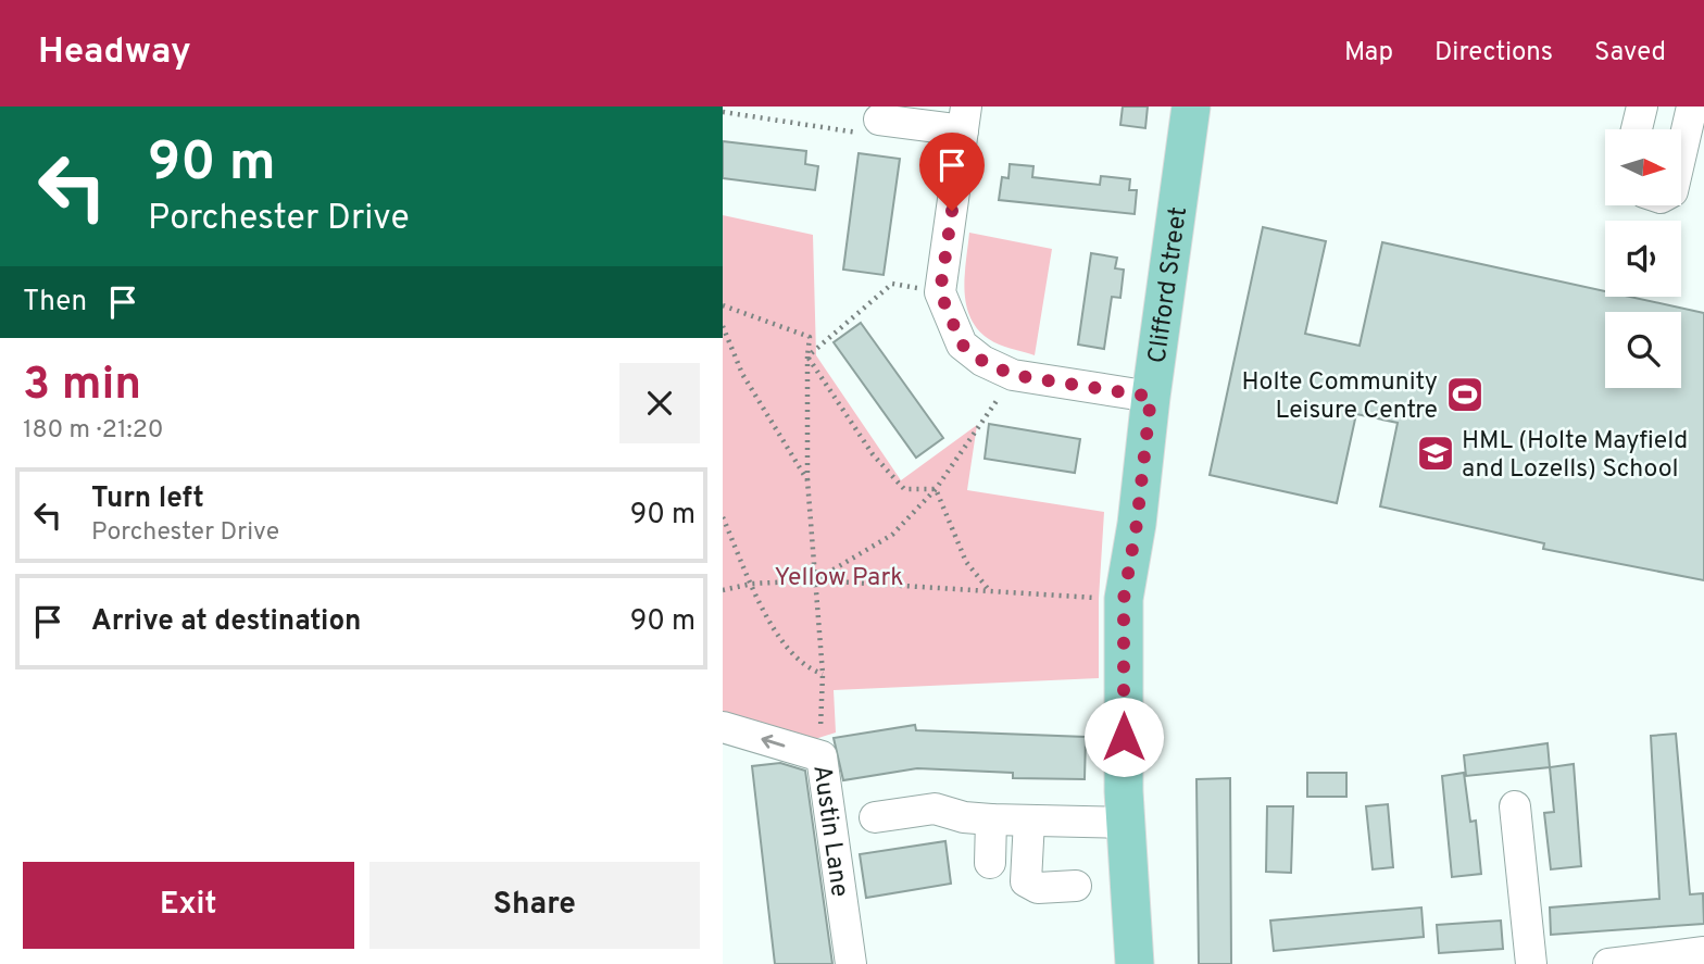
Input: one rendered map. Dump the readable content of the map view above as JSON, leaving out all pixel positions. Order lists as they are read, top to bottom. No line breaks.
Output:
{"streets":{"main road":["Clifford Street"],"street":["Austin Lane"]},"parks":["Yellow Park"],"places":{"sports":["Holte Community Leisure Centre"],"school or university":["HML (Holte Mayfield and Lozells) School"]},"north":"right","page":{"header":"Headway","nav":["Map","Directions","Saved"],"turn":["90 m","Porchester Drive"],"then":"Then","heading":["3 min","180 m · 21:20"],"list":[{"name":"Turn left","note":"Porchester Drive","value":"90 m"},{"name":"Arrive at destination","value":"90 m"}],"buttons":["Exit","Share"]}}
